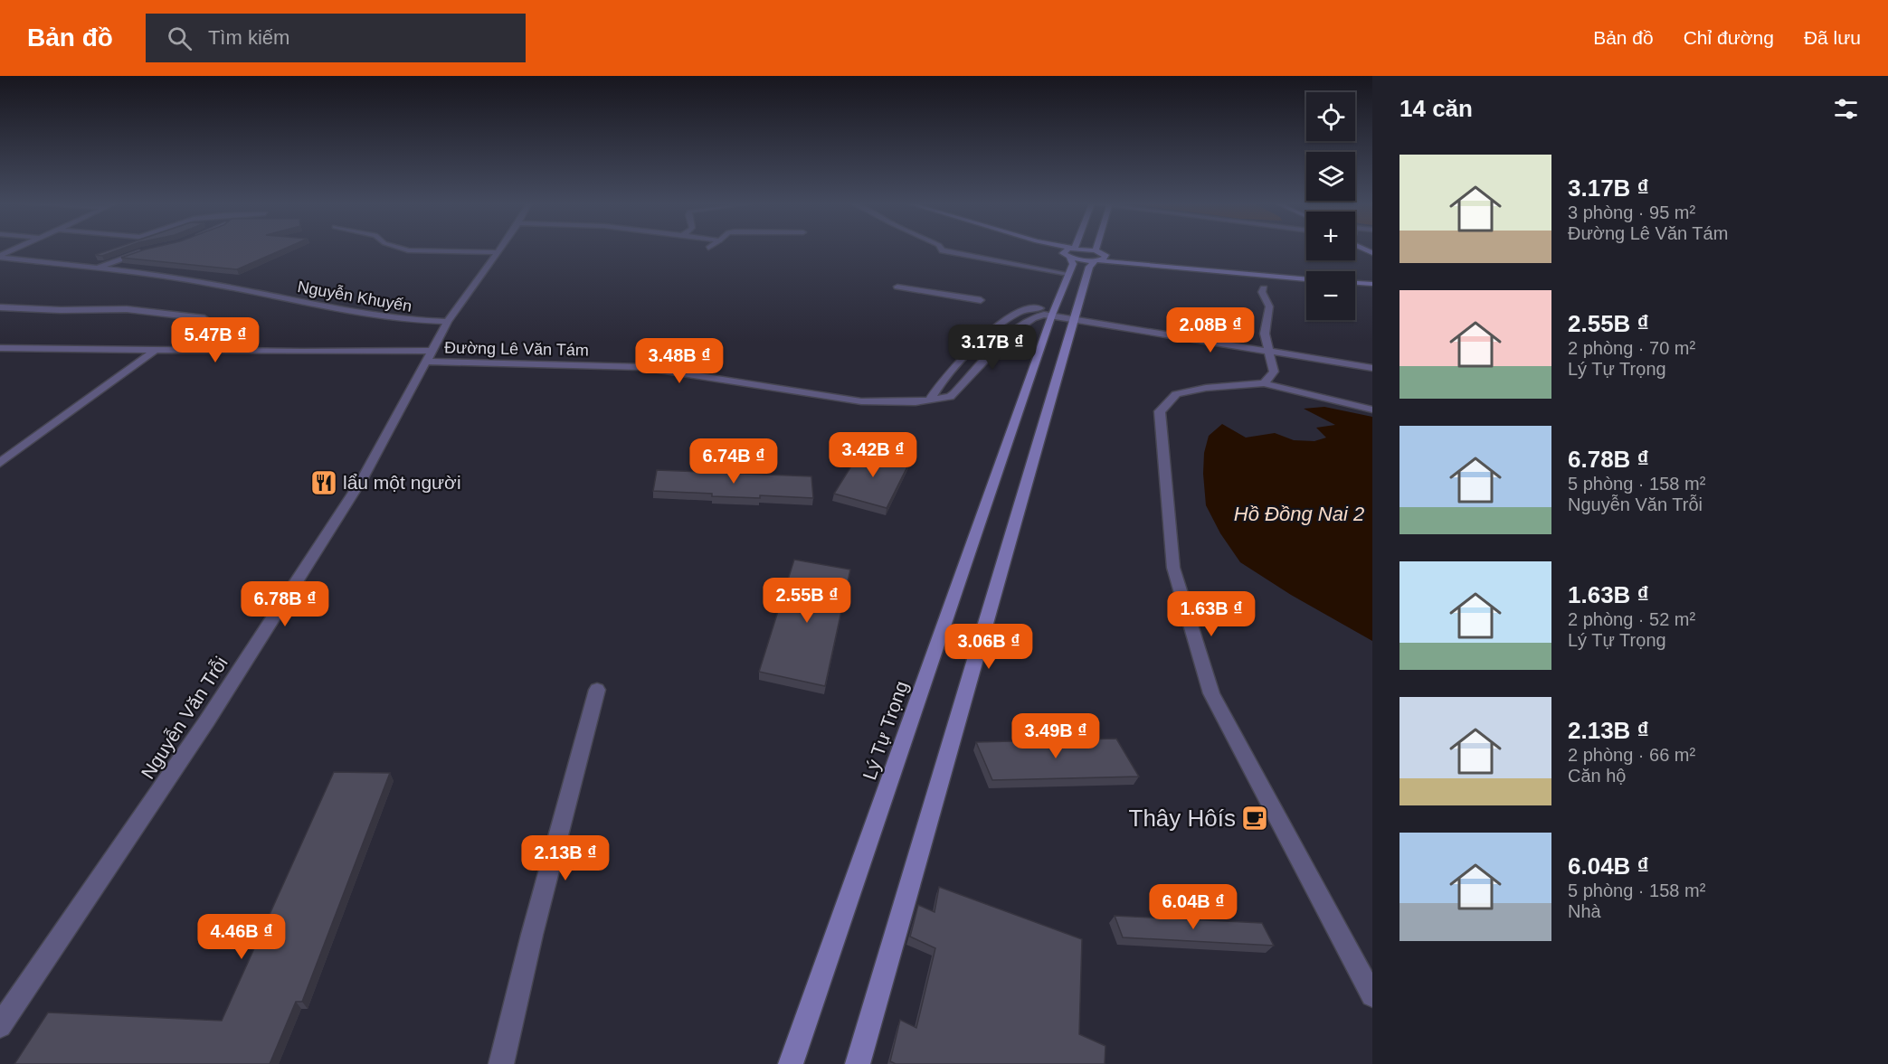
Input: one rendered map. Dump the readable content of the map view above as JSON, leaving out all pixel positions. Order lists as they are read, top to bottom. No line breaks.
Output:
{"streets":{"street":["Nguyễn Khuyến","Đường Lê Văn Tám","Nguyễn Văn Trỗi","Lý Tự Trọng"]},"crossings":[["Nguyễn Khuyến","Nguyễn Văn Trỗi"],["Đường Lê Văn Tám","Nguyễn Văn Trỗi"],["Đường Lê Văn Tám","Lý Tự Trọng"]],"water":["Hồ Đồng Nai 2"],"places":{"restaurant":["lẩu một người"],"cafe":["Thây Hôís"]},"page":{"header":"Bản đồ","search":"Tìm kiếm","nav":["Bản đồ","Chỉ đường","Đã lưu"],"heading":"14 căn","map_buttons":["+","−"],"list":[{"name":"3.17B ₫","note":"3 phòng · 95 m² · Đường Lê Văn Tám"},{"name":"2.55B ₫","note":"2 phòng · 70 m² · Lý Tự Trọng"},{"name":"6.78B ₫","note":"5 phòng · 158 m² · Nguyễn Văn Trỗi"},{"name":"1.63B ₫","note":"2 phòng · 52 m² · Lý Tự Trọng"},{"name":"2.13B ₫","note":"2 phòng · 66 m² · Căn hộ"},{"name":"6.04B ₫","note":"5 phòng · 158 m² · Nhà"}],"price":["2.08B ₫","5.47B ₫","3.17B ₫","3.48B ₫","3.42B ₫","6.74B ₫","2.55B ₫","6.78B ₫","1.63B ₫","3.06B ₫","3.49B ₫","2.13B ₫","6.04B ₫","4.46B ₫"]}}
